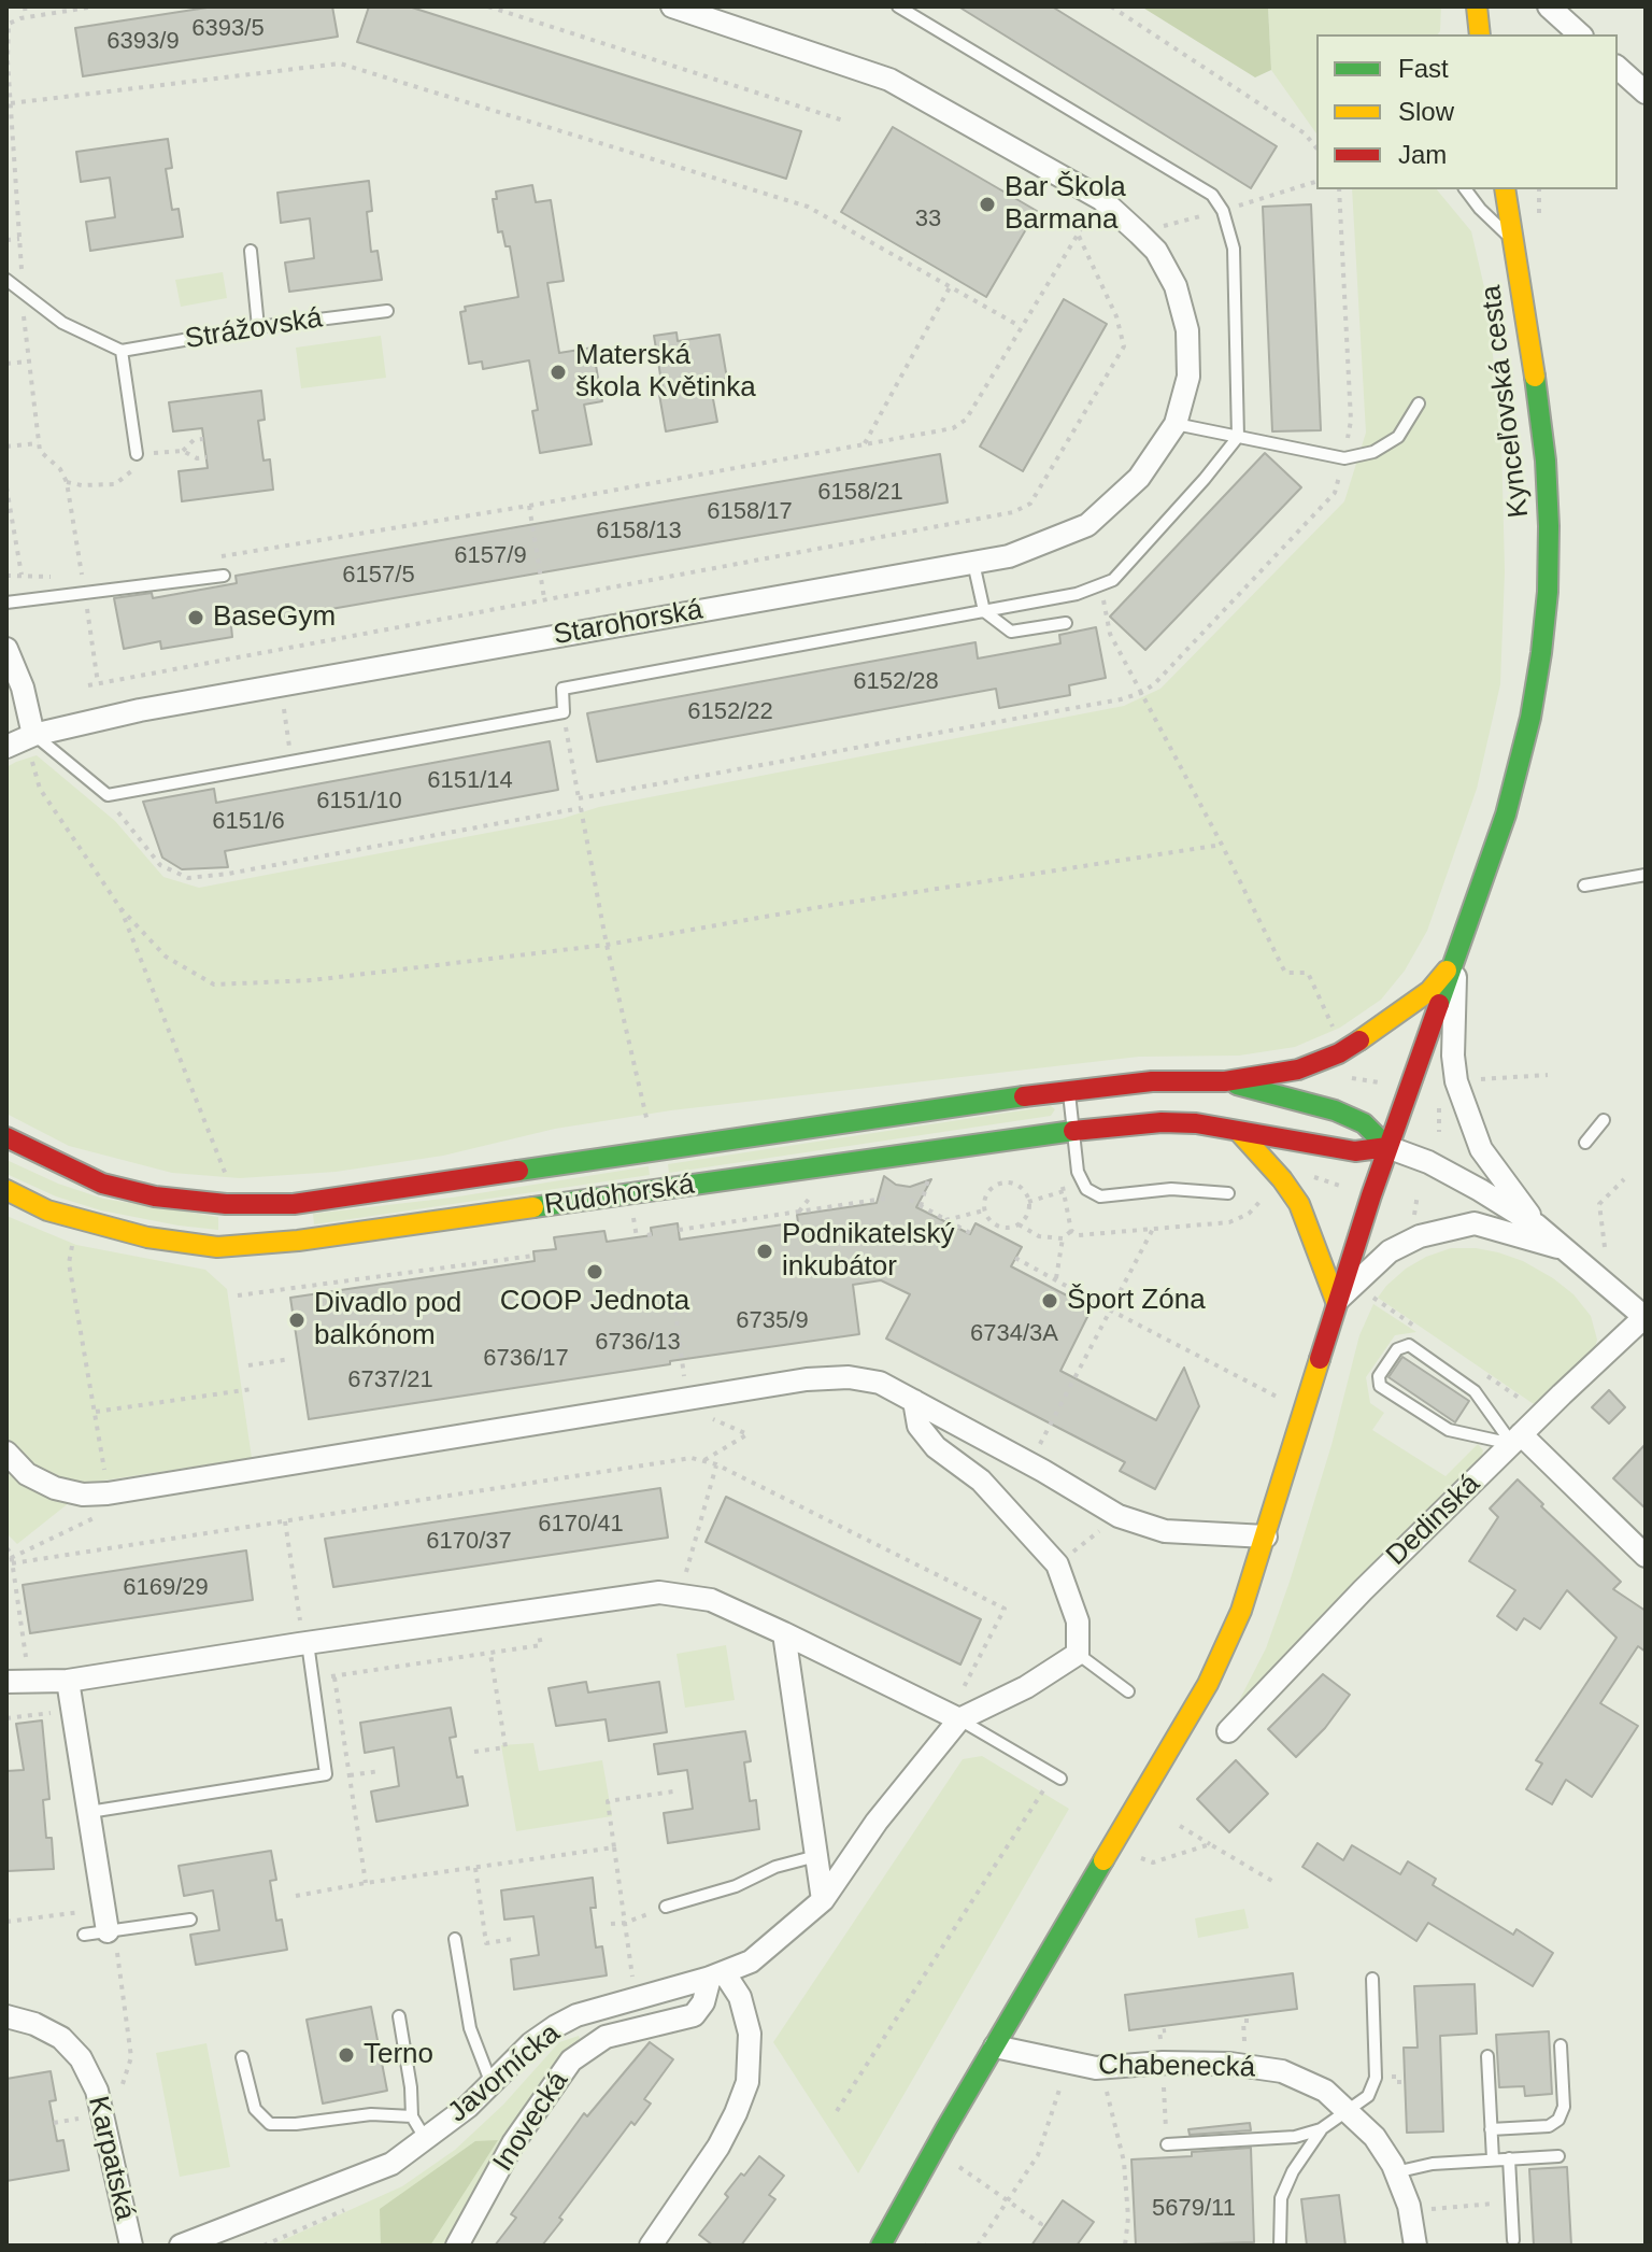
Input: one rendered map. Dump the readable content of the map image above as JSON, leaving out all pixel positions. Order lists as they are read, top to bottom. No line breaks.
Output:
{"streets":{"street":["Kynceľovská cesta","Starohorská","Rudohorská","Dedinská","Chabenecká","Javornícka","Inovecká","Karpatská"],"lane":["Strážovská"]},"crossings":[["Kynceľovská cesta","Rudohorská"],["Kynceľovská cesta","Chabenecká"],["Javornícka","Inovecká"]],"places":["Bar Škola Barmana","Materská škola Květinka","BaseGym","Podnikatelský inkubátor","COOP Jednota","Šport Zóna","Divadlo pod balkónom","Terno"],"house_numbers":["6393/5","6393/9","33","6158/21","6158/17","6158/13","6157/9","6157/5","6152/28","6152/22","6151/14","6151/10","6151/6","6735/9","6734/3A","6736/13","6736/17","6737/21","6170/41","6170/37","6169/29","5679/11"],"legend":["Fast","Slow","Jam"]}
